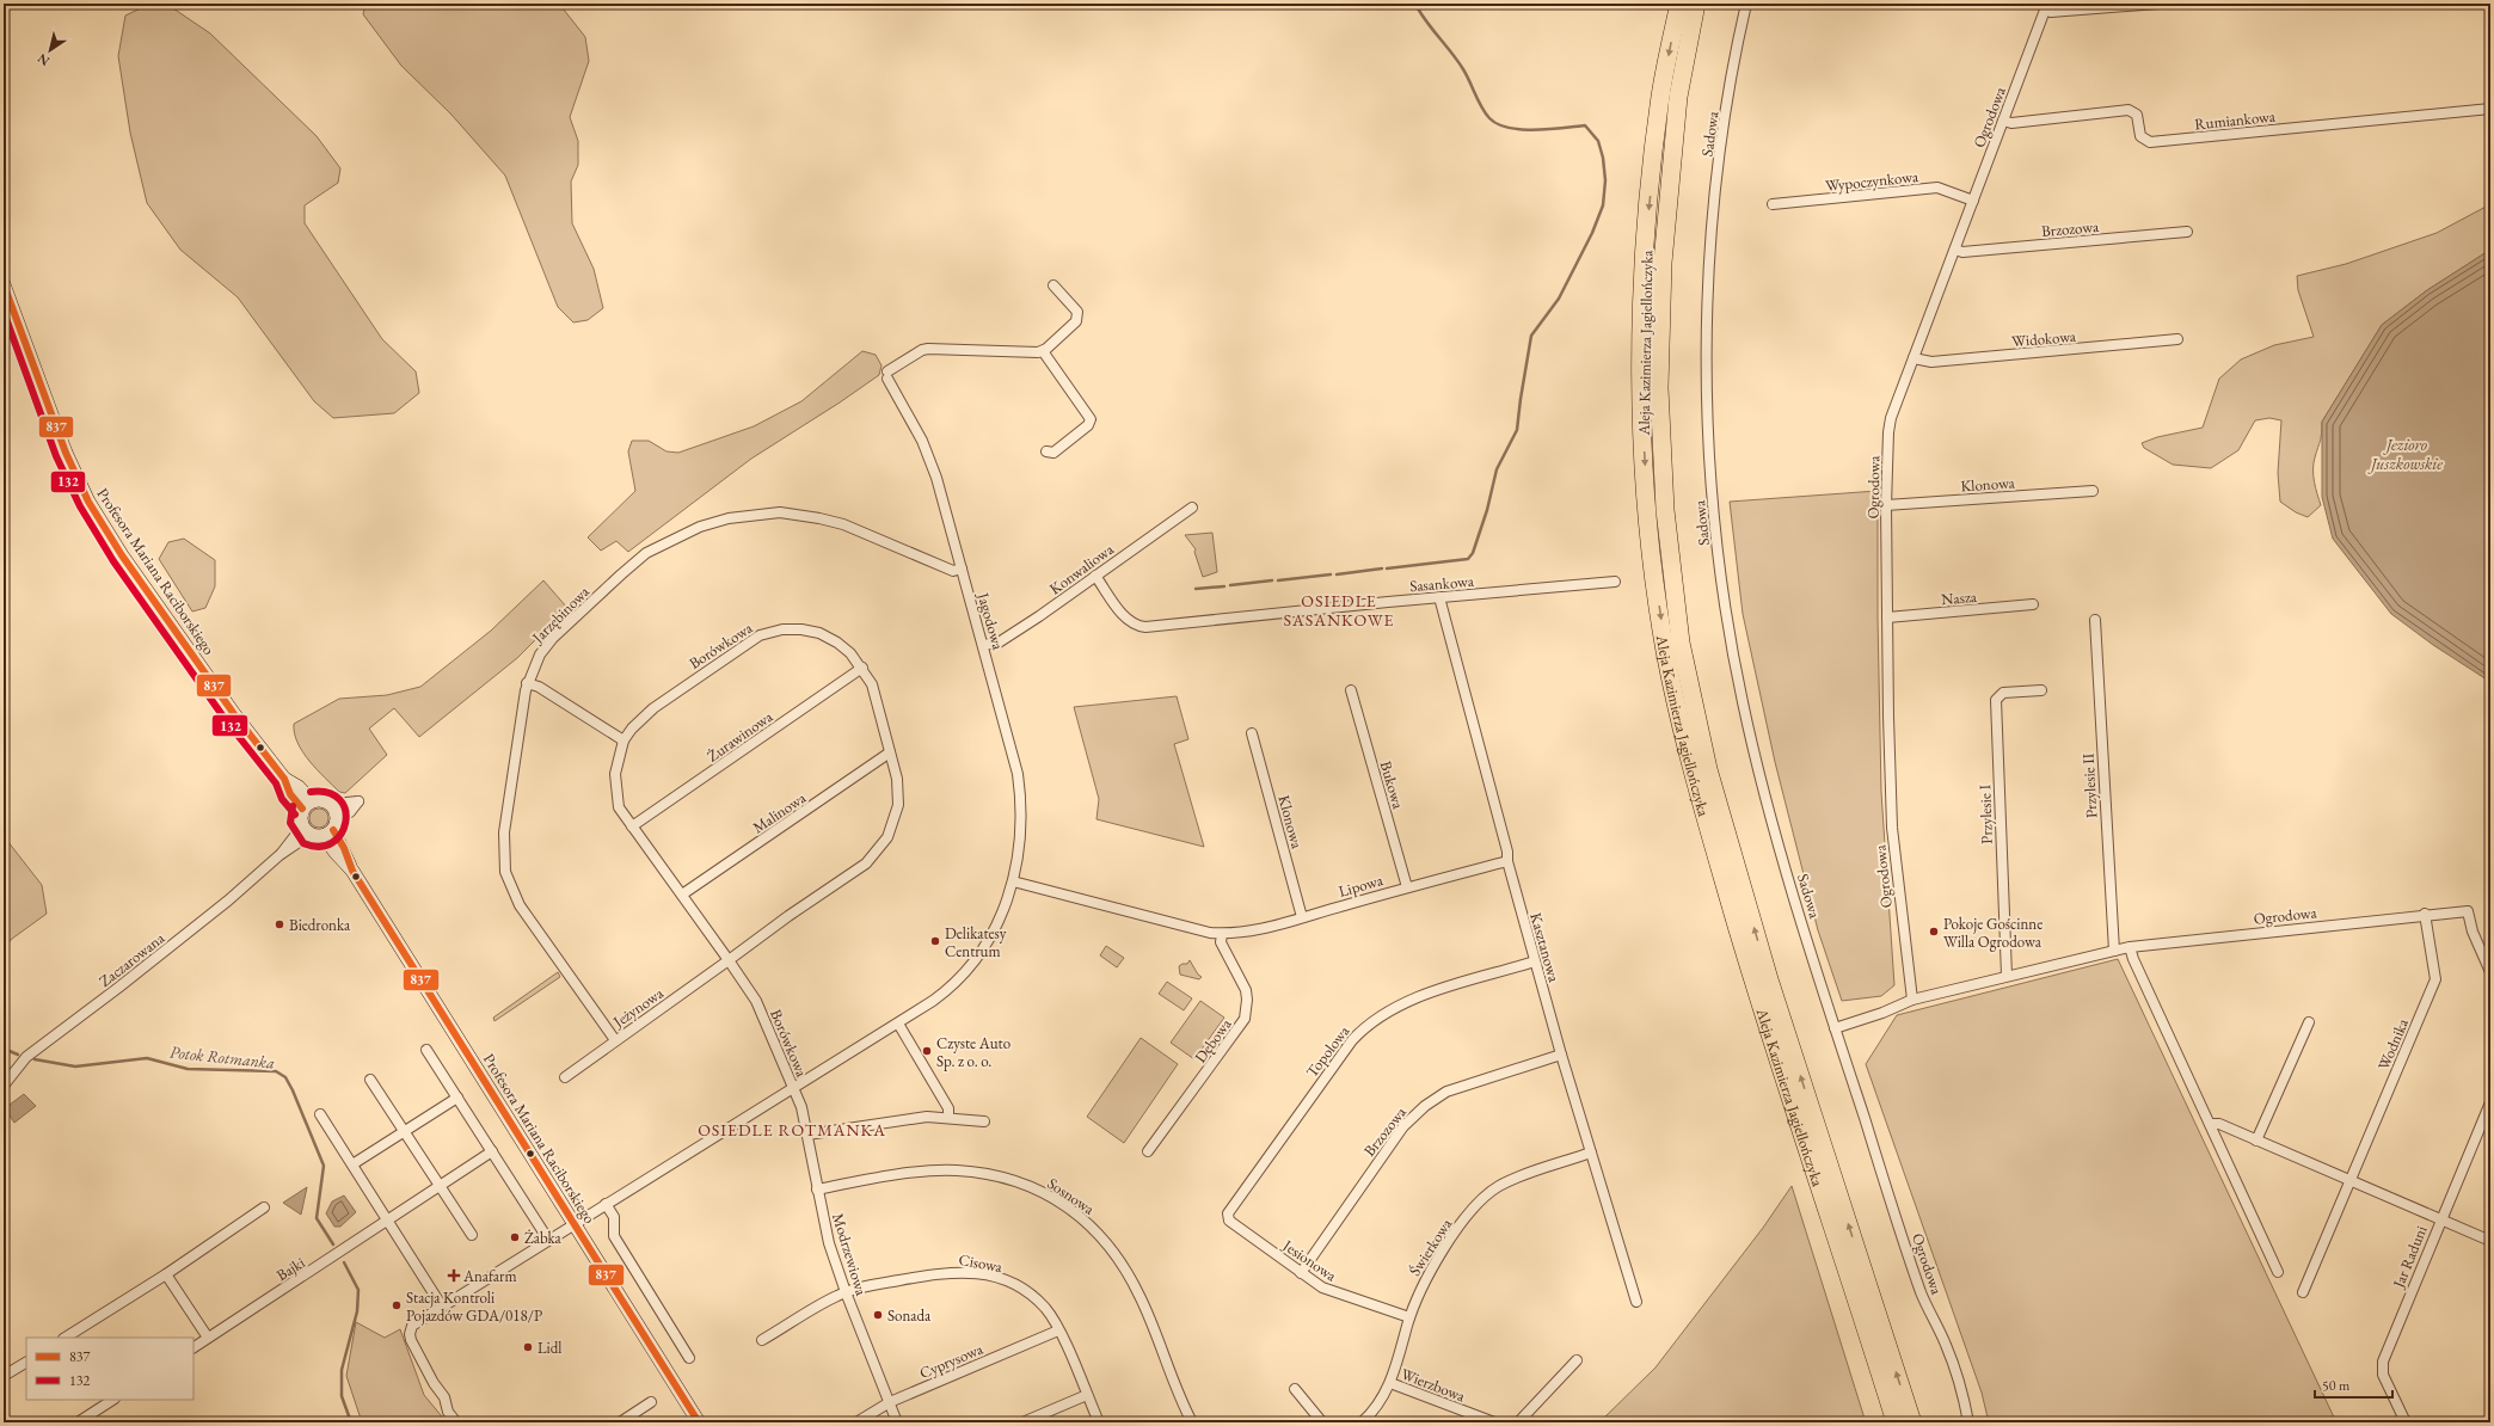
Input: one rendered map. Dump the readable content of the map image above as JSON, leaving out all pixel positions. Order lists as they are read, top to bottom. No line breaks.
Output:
{"streets":{"highway":["Aleja Kazimierza Jagiellończyka"],"main road":["Profesora Mariana Raciborskiego"],"street":["Ogrodowa","Rumiankowa","Sadowa","Wypoczynkowa","Brzozowa","Widokowa","Klonowa","Konwaliowa","Sasankowa","Nasza","Jarzębinowa","Jagodowa","Borówkowa","Żurawinowa","Bukowa","Przylesie II","Malinowa","Przylesie I","Lipowa","Kasztanowa","Zaczarowana","Jeżynowa","Dębowa","Wodnika","Topolowa","Sosnowa","Świerkowa","Modrzewiowa","Jar Raduni","Jesionowa","Cisowa","Bajki","Cyprysowa","Wierzbowa"]},"crossings":[["Ogrodowa","Rumiankowa"],["Ogrodowa","Sadowa"],["Ogrodowa","Wypoczynkowa"],["Ogrodowa","Brzozowa"],["Ogrodowa","Widokowa"],["Ogrodowa","Klonowa"],["Ogrodowa","Nasza"],["Ogrodowa","Przylesie II"],["Ogrodowa","Przylesie I"],["Ogrodowa","Wodnika"],["Brzozowa","Kasztanowa"],["Brzozowa","Jesionowa"],["Klonowa","Lipowa"],["Konwaliowa","Sasankowa"],["Konwaliowa","Jagodowa"],["Profesora Mariana Raciborskiego","Jagodowa"],["Sasankowa","Kasztanowa"],["Jarzębinowa","Jagodowa"],["Jarzębinowa","Jeżynowa"],["Jagodowa","Borówkowa"],["Jagodowa","Lipowa"],["Jagodowa","Modrzewiowa"],["Borówkowa","Żurawinowa"],["Borówkowa","Malinowa"],["Borówkowa","Jeżynowa"],["Borówkowa","Modrzewiowa"],["Bukowa","Lipowa"],["Lipowa","Kasztanowa"],["Lipowa","Dębowa"],["Kasztanowa","Topolowa"],["Kasztanowa","Świerkowa"],["Topolowa","Jesionowa"],["Sosnowa","Modrzewiowa"],["Świerkowa","Jesionowa"],["Świerkowa","Wierzbowa"],["Modrzewiowa","Cisowa"],["Modrzewiowa","Cyprysowa"],["Cisowa","Cyprysowa"]],"districts":["OSIEDLE SASANKOWE","OSIEDLE ROTMANKA"],"water":["Jezioro Juszkowskie","Potok Rotmanka"],"places":{"other":["Biedronka","Pokoje Gościnne Willa Ogrodowa","Delikatesy Centrum","Czyste Auto Sp. z o. o.","Żabka","Stacja Kontroli Pojazdów GDA/018/P","Sonada","Lidl"],"health":["Anafarm"]},"lines":["transit line 837","transit line 132"],"legend":["837","132"],"scale_bar":"50 m","north":"bottom left"}
